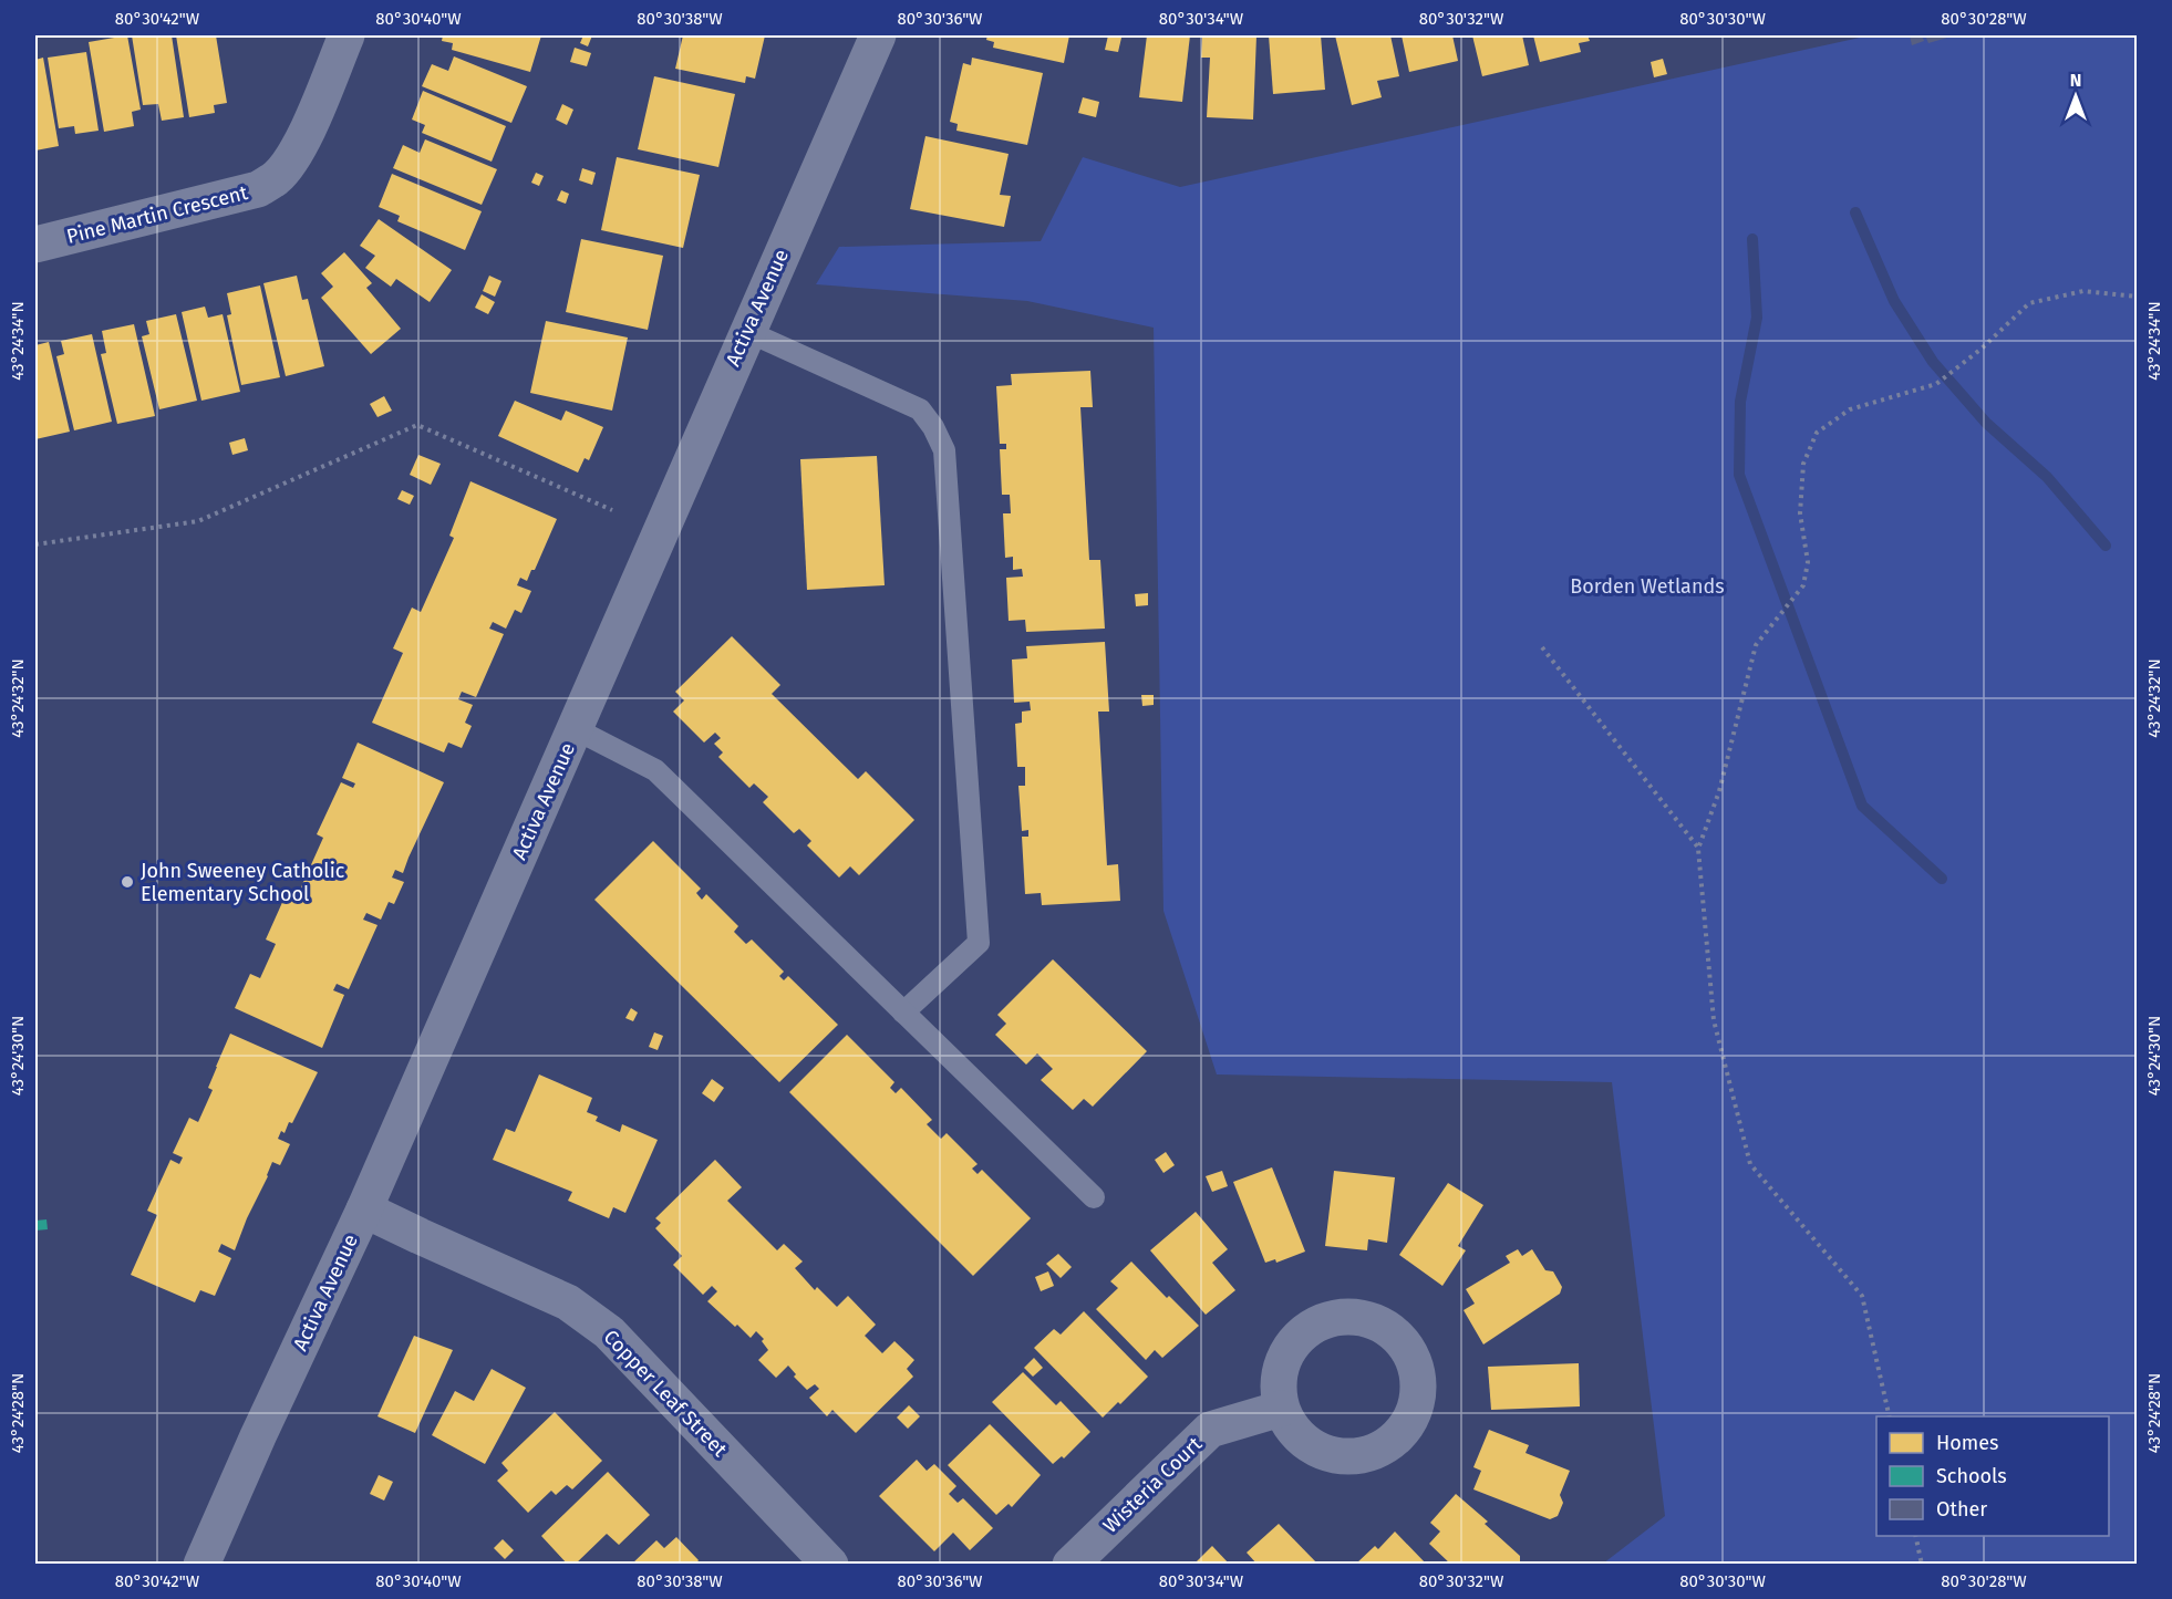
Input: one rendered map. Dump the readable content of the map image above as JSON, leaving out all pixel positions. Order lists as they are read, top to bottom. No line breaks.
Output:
{"streets":{"street":["Pine Martin Crescent","Activa Avenue","Copper Leaf Street","Wisteria Court"]},"crossings":[["Activa Avenue","Copper Leaf Street"]],"parks":["Borden Wetlands"],"places":["John Sweeney Catholic Elementary School"],"legend":["Homes","Schools","Other"],"north":"top","coordinates":["80°30'42\"W","80°30'40\"W","80°30'38\"W","80°30'36\"W","80°30'34\"W","80°30'32\"W","80°30'30\"W","80°30'28\"W","43°24'34\"N","43°24'32\"N","43°24'30\"N","43°24'28\"N"]}
